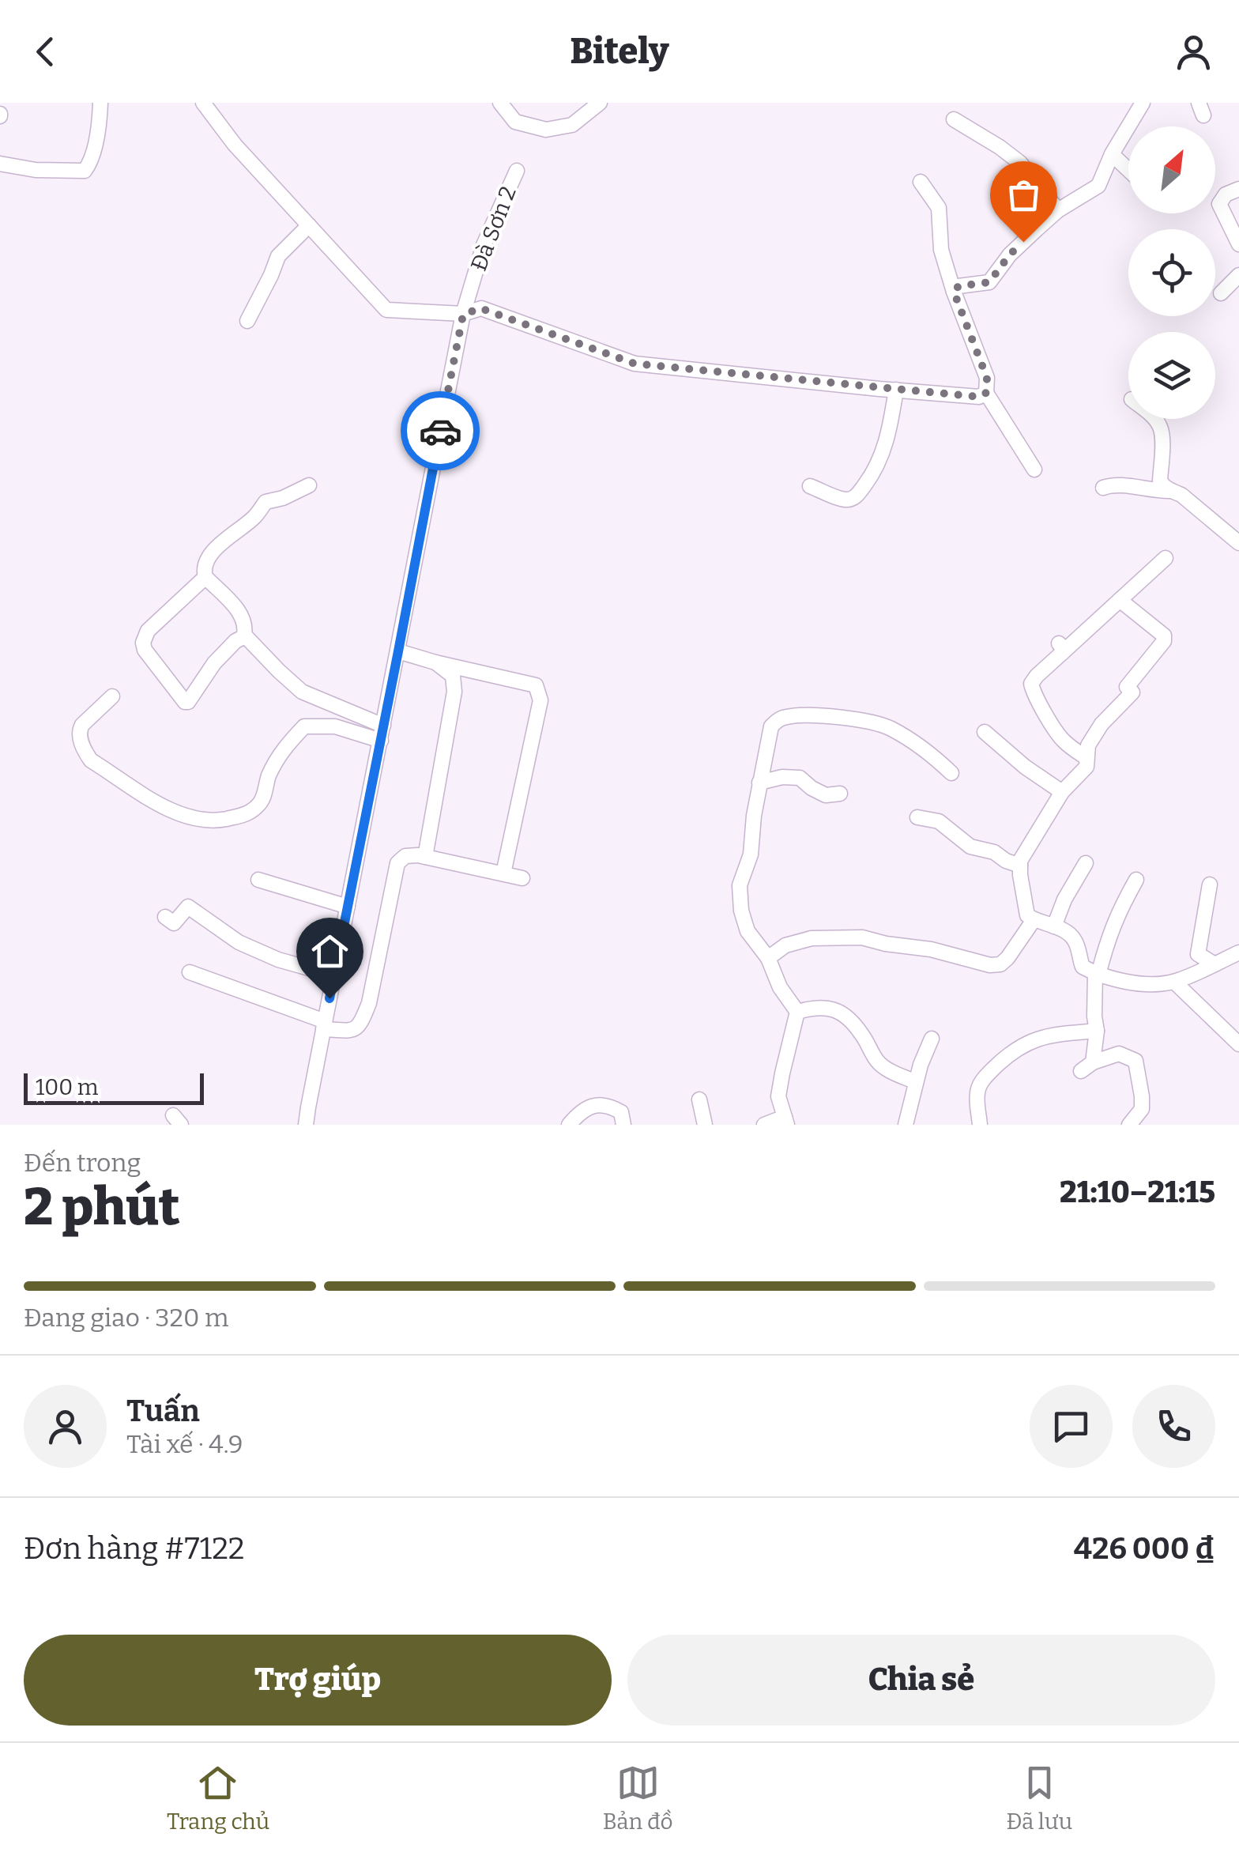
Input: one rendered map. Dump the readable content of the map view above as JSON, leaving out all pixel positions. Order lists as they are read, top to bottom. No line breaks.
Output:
{"streets":{"street":["Đà Sơn 2"]},"scale_bar":"100 m","north":"top right","page":{"header":"Bitely","scale":"100 m","heading":["2 phút","Đến trong","21:10–21:15"],"panel":["Tuấn","Tài xế · 4.9","Đơn hàng #7122","426 000 ₫"],"bar":"Đang giao · 320 m","buttons":["Trợ giúp","Chia sẻ"],"tabs":["Trang chủ","Bản đồ","Đã lưu"]}}
